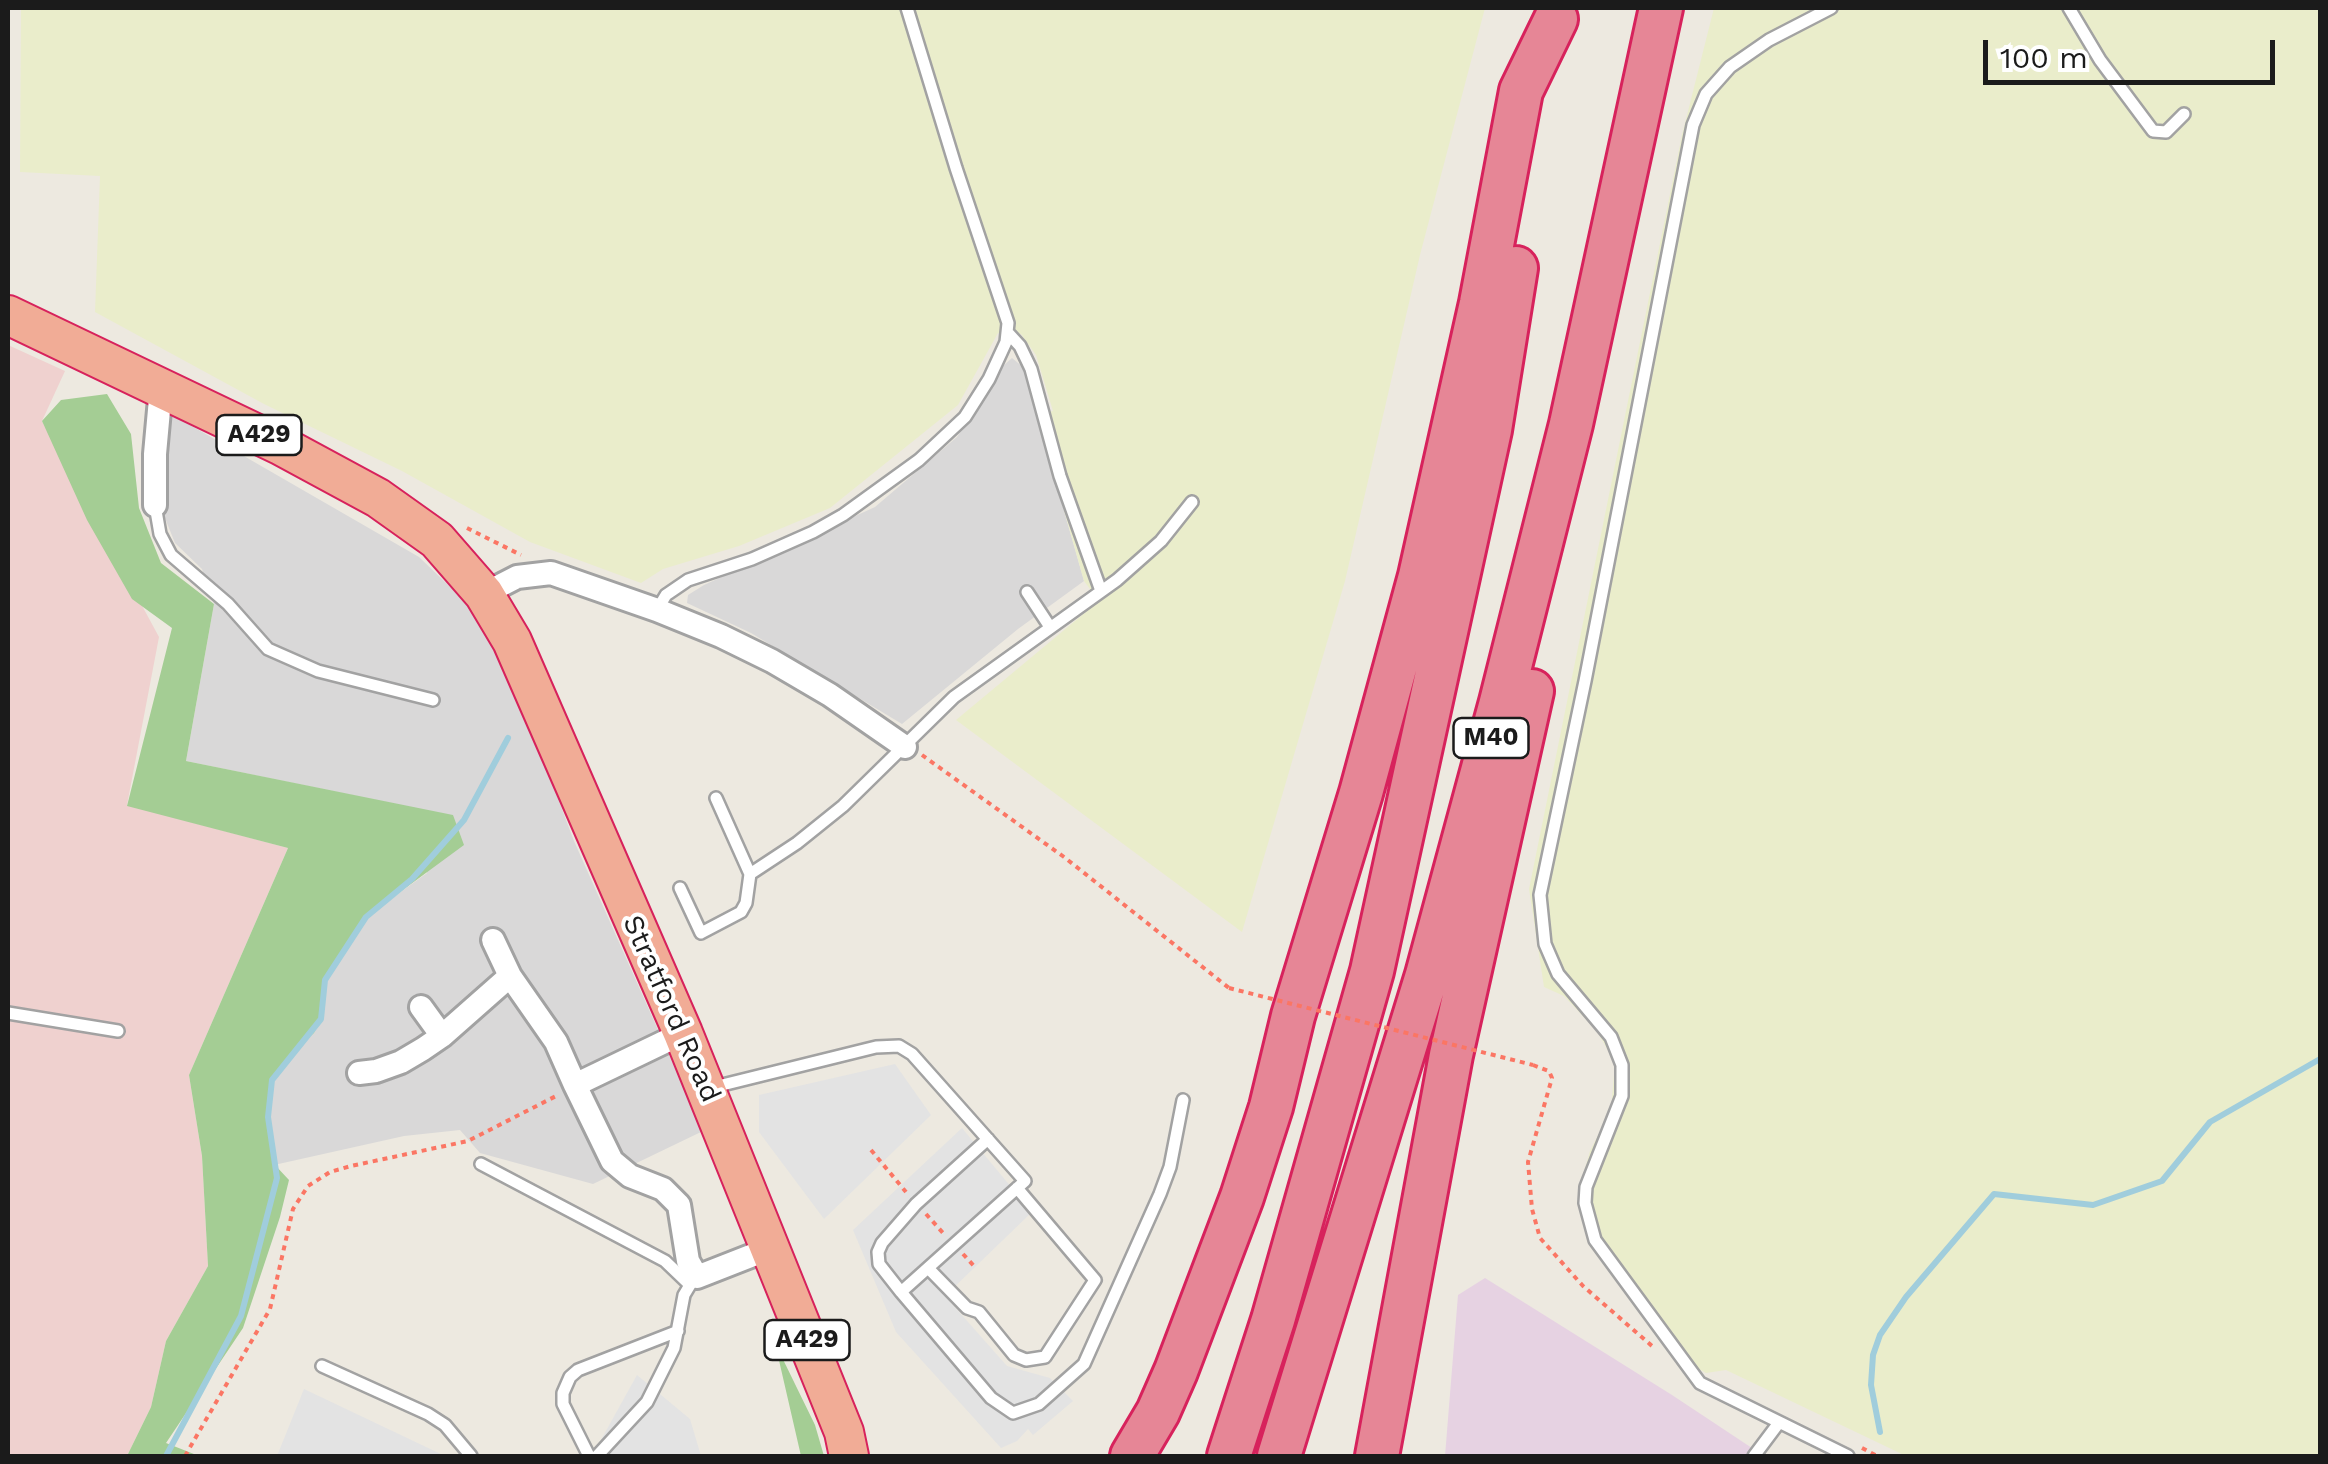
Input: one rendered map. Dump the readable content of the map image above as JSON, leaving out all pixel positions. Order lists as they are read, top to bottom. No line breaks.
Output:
{"streets":{"highway":["A429","M40","Stratford Road"]},"scale_bar":"100 m"}
